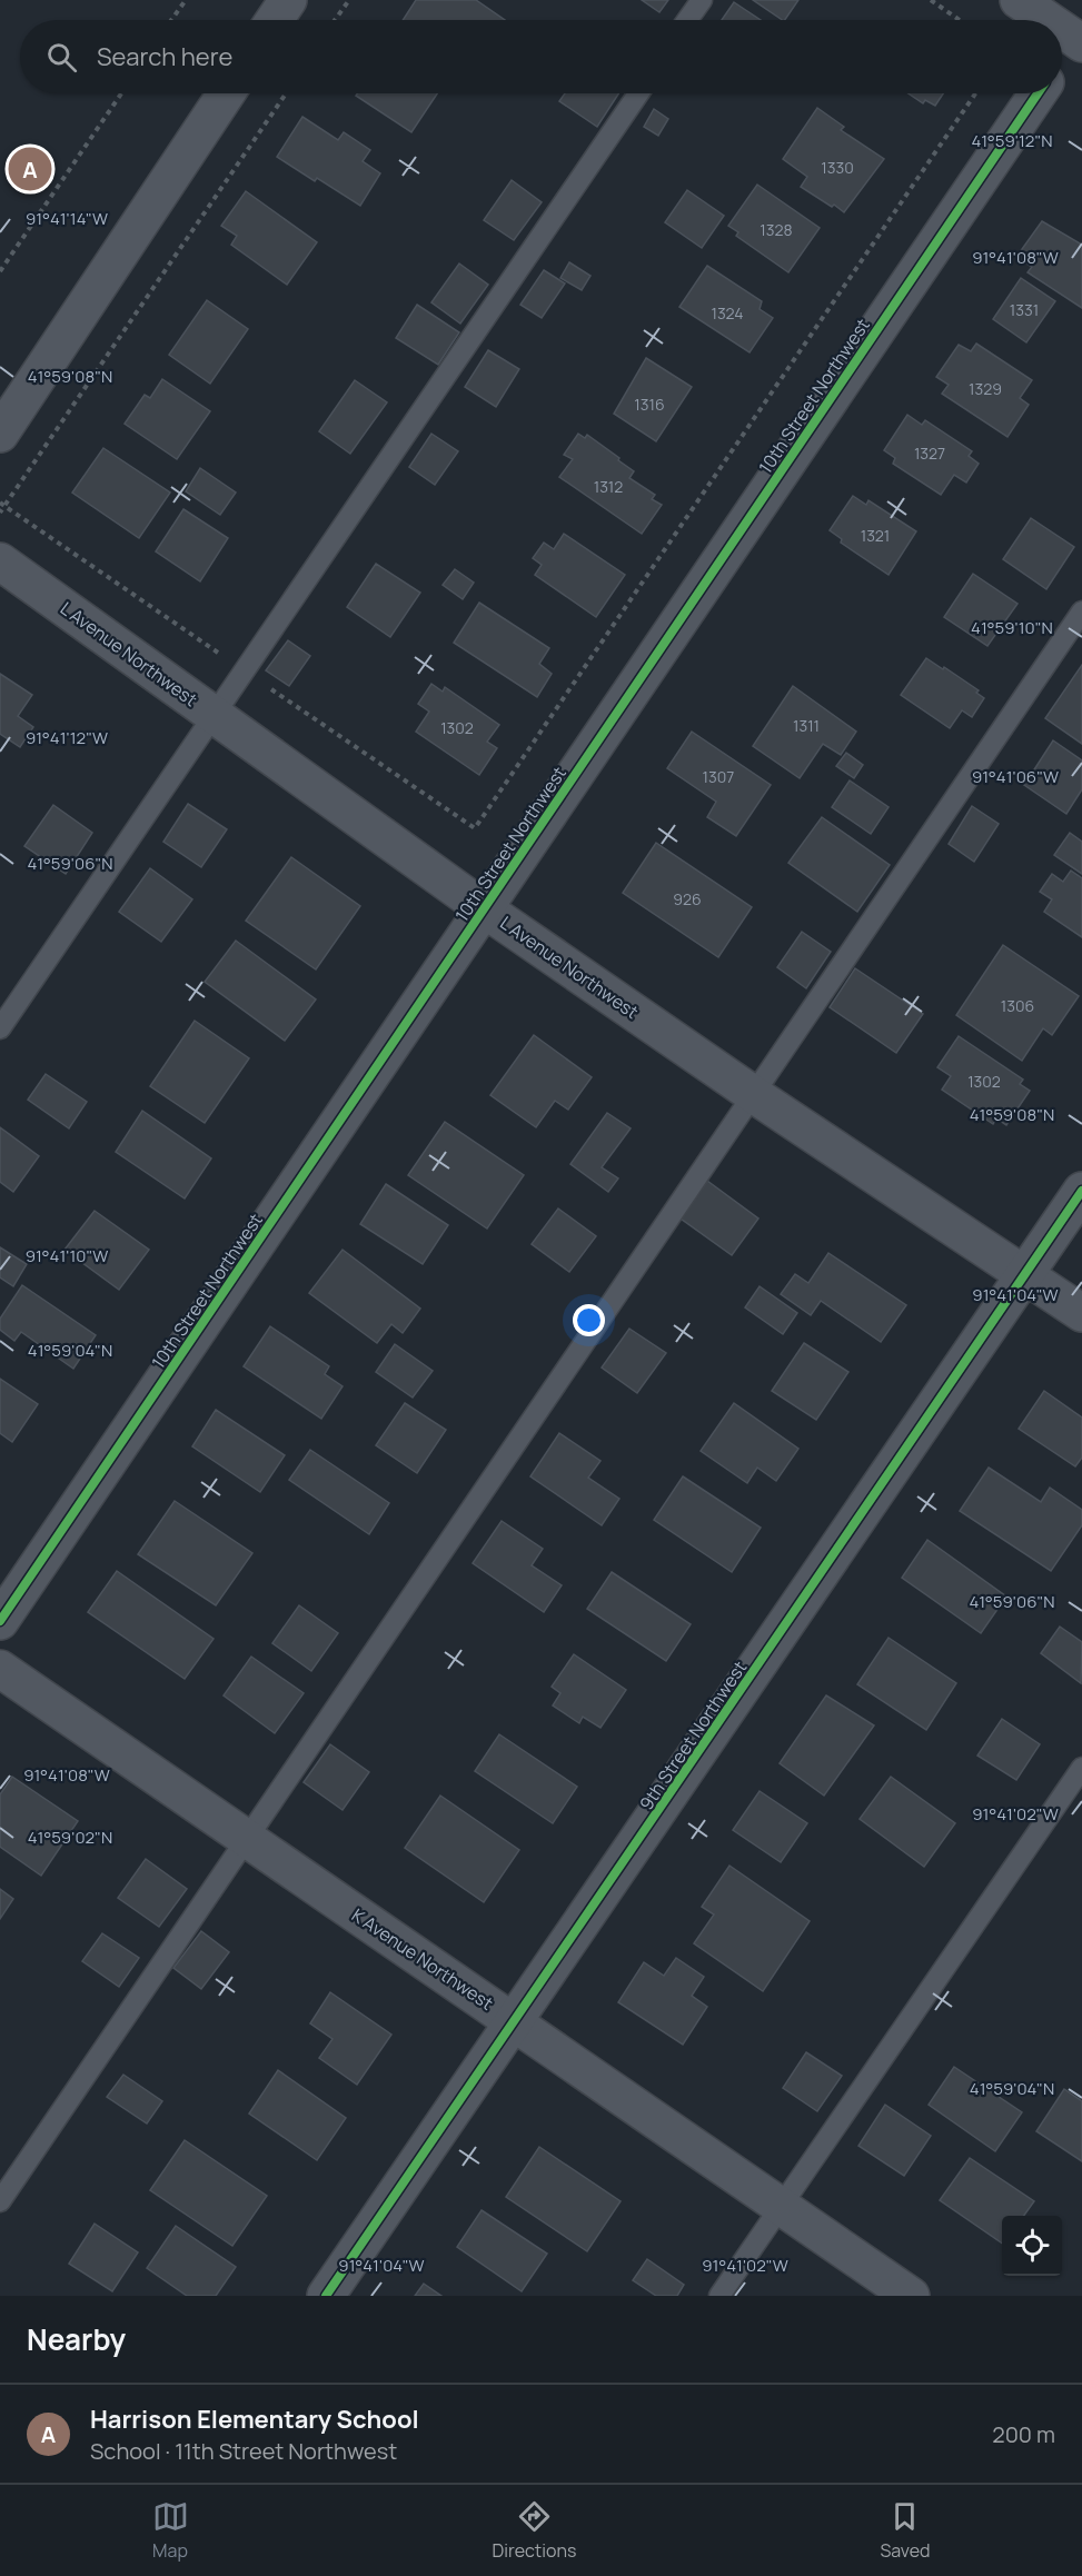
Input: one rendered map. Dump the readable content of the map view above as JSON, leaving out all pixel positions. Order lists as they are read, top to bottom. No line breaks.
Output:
{"streets":{"street":["10th Street Northwest","L Avenue Northwest","9th Street Northwest","K Avenue Northwest"]},"crossings":[["10th Street Northwest","L Avenue Northwest"],["L Avenue Northwest","9th Street Northwest"],["9th Street Northwest","K Avenue Northwest"]],"house_numbers":["1330","1328","1331","1324","1329","1316","1327","1312","1321","1311","1302","1307","926","1306","1302"],"page":{"search":"Search here","pins":"A","heading":"Nearby","list":[{"mark":"A","name":"Harrison Elementary School","note":"School · 11th Street Northwest","value":"200 m"}],"nav":["Map","Directions","Saved"]},"coordinates":["41°59'12\"N","91°41'14\"W","91°41'08\"W","41°59'08\"N","41°59'10\"N","91°41'12\"W","91°41'06\"W","41°59'06\"N","91°41'10\"W","91°41'04\"W","41°59'04\"N","91°41'02\"W","41°59'02\"N"]}
